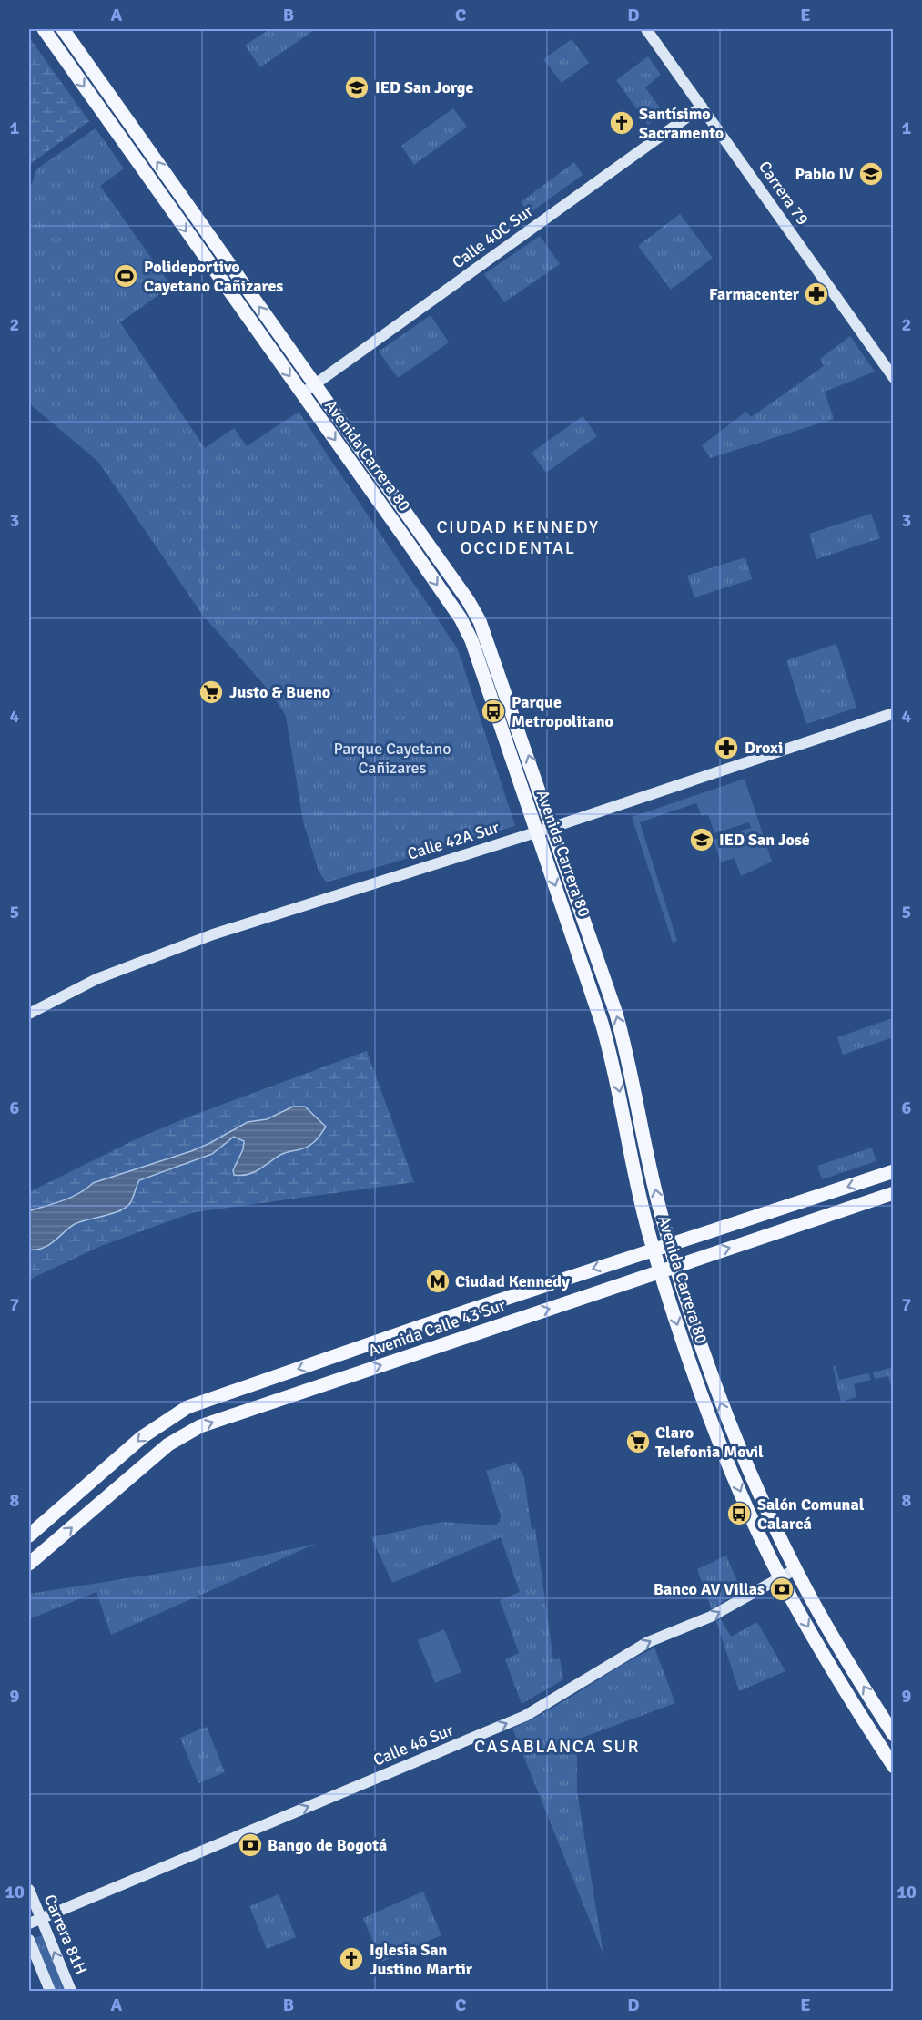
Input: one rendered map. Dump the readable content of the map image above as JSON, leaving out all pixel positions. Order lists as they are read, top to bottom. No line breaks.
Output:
{"streets":{"main road":["Avenida Carrera 80","Avenida Calle 43 Sur"],"street":["Carrera 79","Calle 40C Sur","Calle 42A Sur","Calle 46 Sur","Carrera 81H"]},"crossings":[["Carrera 79","Calle 40C Sur"],["Calle 40C Sur","Avenida Carrera 80"],["Avenida Carrera 80","Calle 42A Sur"],["Avenida Carrera 80","Avenida Calle 43 Sur"],["Avenida Carrera 80","Calle 46 Sur"],["Calle 46 Sur","Carrera 81H"]],"one_way":["Calle 46 Sur"],"districts":["CIUDAD KENNEDY OCCIDENTAL","CASABLANCA SUR"],"parks":["Parque Cayetano Cañizares"],"places":{"school or university":["IED San Jorge","Pablo IV","IED San José"],"church":["Santísimo Sacramento","Iglesia San Justino Martir"],"sports":["Polideportivo Cayetano Cañizares"],"pharmacy":["Farmacenter","Droxi"],"supermarket":["Justo & Bueno","Claro Telefonia Movil"],"bus stop":["Parque Metropolitano","Salón Comunal Calarcá"],"metro station":["Ciudad Kennedy"],"bank":["Banco AV Villas","Bango de Bogotá"]},"grid":{"columns":["A","B","C","D","E"],"rows":["1","2","3","4","5","6","7","8","9","10"]}}
